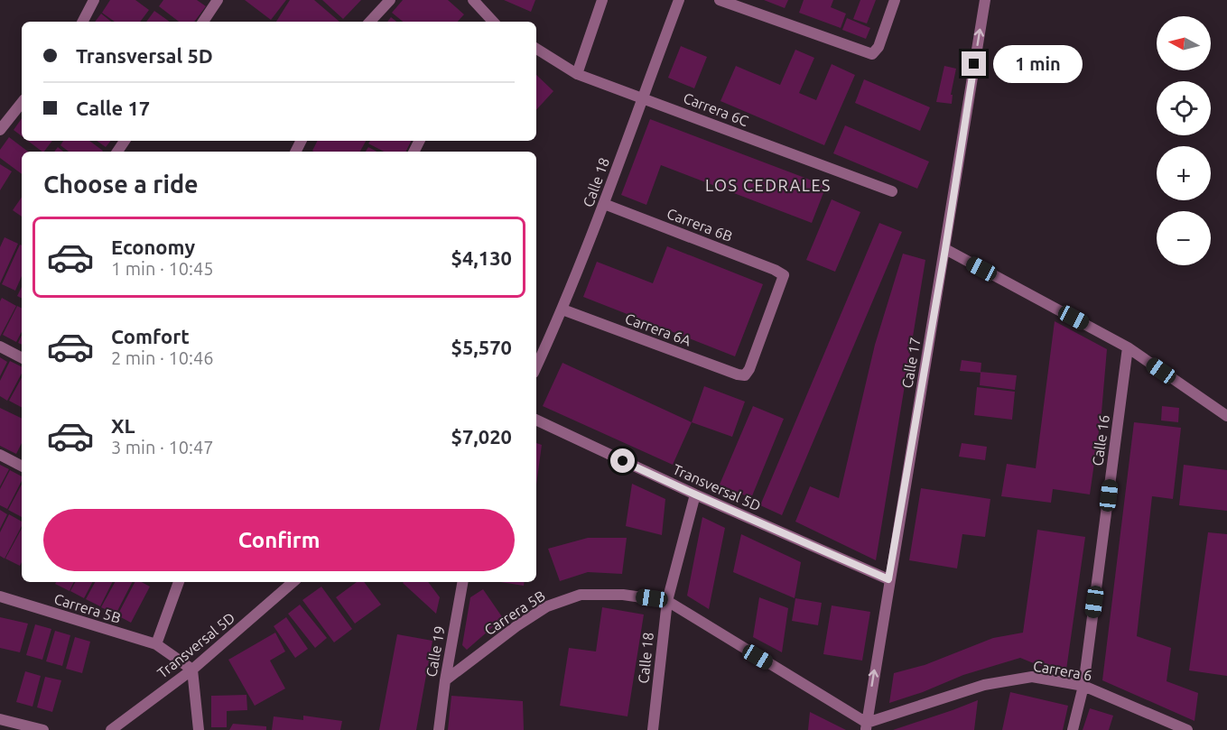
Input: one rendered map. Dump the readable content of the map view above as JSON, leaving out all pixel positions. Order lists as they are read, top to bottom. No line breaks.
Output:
{"streets":{"street":["Carrera 6C","Calle 18","Carrera 6B","Carrera 6A","Calle 17","Calle 16","Transversal 5D","Carrera 5B","Calle 19","Carrera 6"]},"crossings":[["Carrera 6C","Calle 18"],["Calle 18","Carrera 6B"],["Calle 18","Carrera 6A"],["Calle 18","Transversal 5D"],["Calle 18","Carrera 5B"],["Carrera 6B","Carrera 6A"],["Calle 17","Transversal 5D"],["Calle 17","Carrera 5B"],["Calle 17","Carrera 6"],["Calle 16","Carrera 6"],["Transversal 5D","Carrera 5B"],["Carrera 5B","Calle 19"],["Carrera 5B","Carrera 6"]],"one_way":["Calle 17"],"districts":["LOS CEDRALES"],"north":"left","page":{"map_buttons":["+","−"],"banner":["Transversal 5D","Calle 17"],"bubble":"1 min","heading":"Choose a ride","list":[{"name":"Economy","note":"1 min · 10:45","value":"$4,130"},{"name":"Comfort","note":"2 min · 10:46","value":"$5,570"},{"name":"XL","note":"3 min · 10:47","value":"$7,020"}],"buttons":"Confirm"}}
